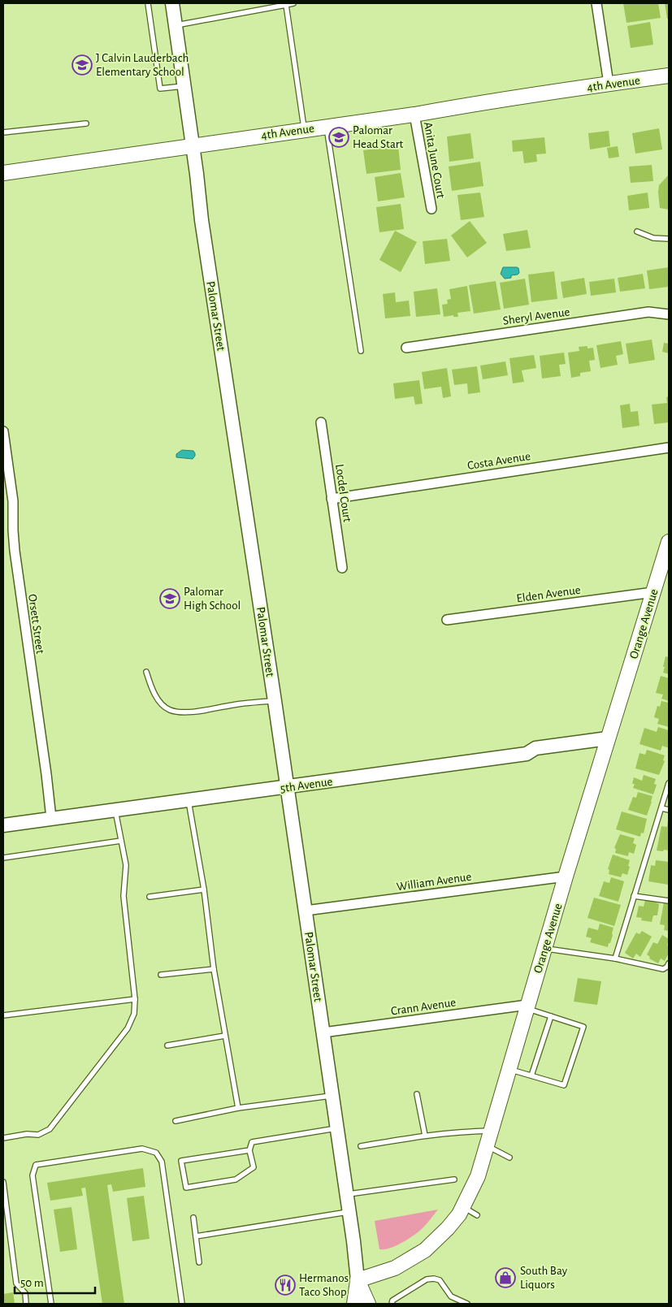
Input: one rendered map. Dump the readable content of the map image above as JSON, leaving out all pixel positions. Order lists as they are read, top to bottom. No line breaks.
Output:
{"streets":{"main road":["4th Avenue","Palomar Street","Orange Avenue","5th Avenue"],"street":["Anita June Court","Sheryl Avenue","Costa Avenue","Locdel Court","Elden Avenue","Orsett Street","William Avenue","Crann Avenue"]},"crossings":[["4th Avenue","Anita June Court"],["4th Avenue","Palomar Street"],["Palomar Street","Orange Avenue"],["Palomar Street","5th Avenue"],["Palomar Street","William Avenue"],["Palomar Street","Crann Avenue"],["Costa Avenue","Locdel Court"],["Elden Avenue","Orange Avenue"],["Orsett Street","5th Avenue"],["Orange Avenue","5th Avenue"],["Orange Avenue","William Avenue"],["Orange Avenue","Crann Avenue"]],"places":{"school or university":["J Calvin Lauderbach Elementary School","Palomar Head Start","Palomar High School"],"shop":["South Bay Liquors"],"restaurant":["Hermanos Taco Shop"]},"scale_bar":"50 m"}
